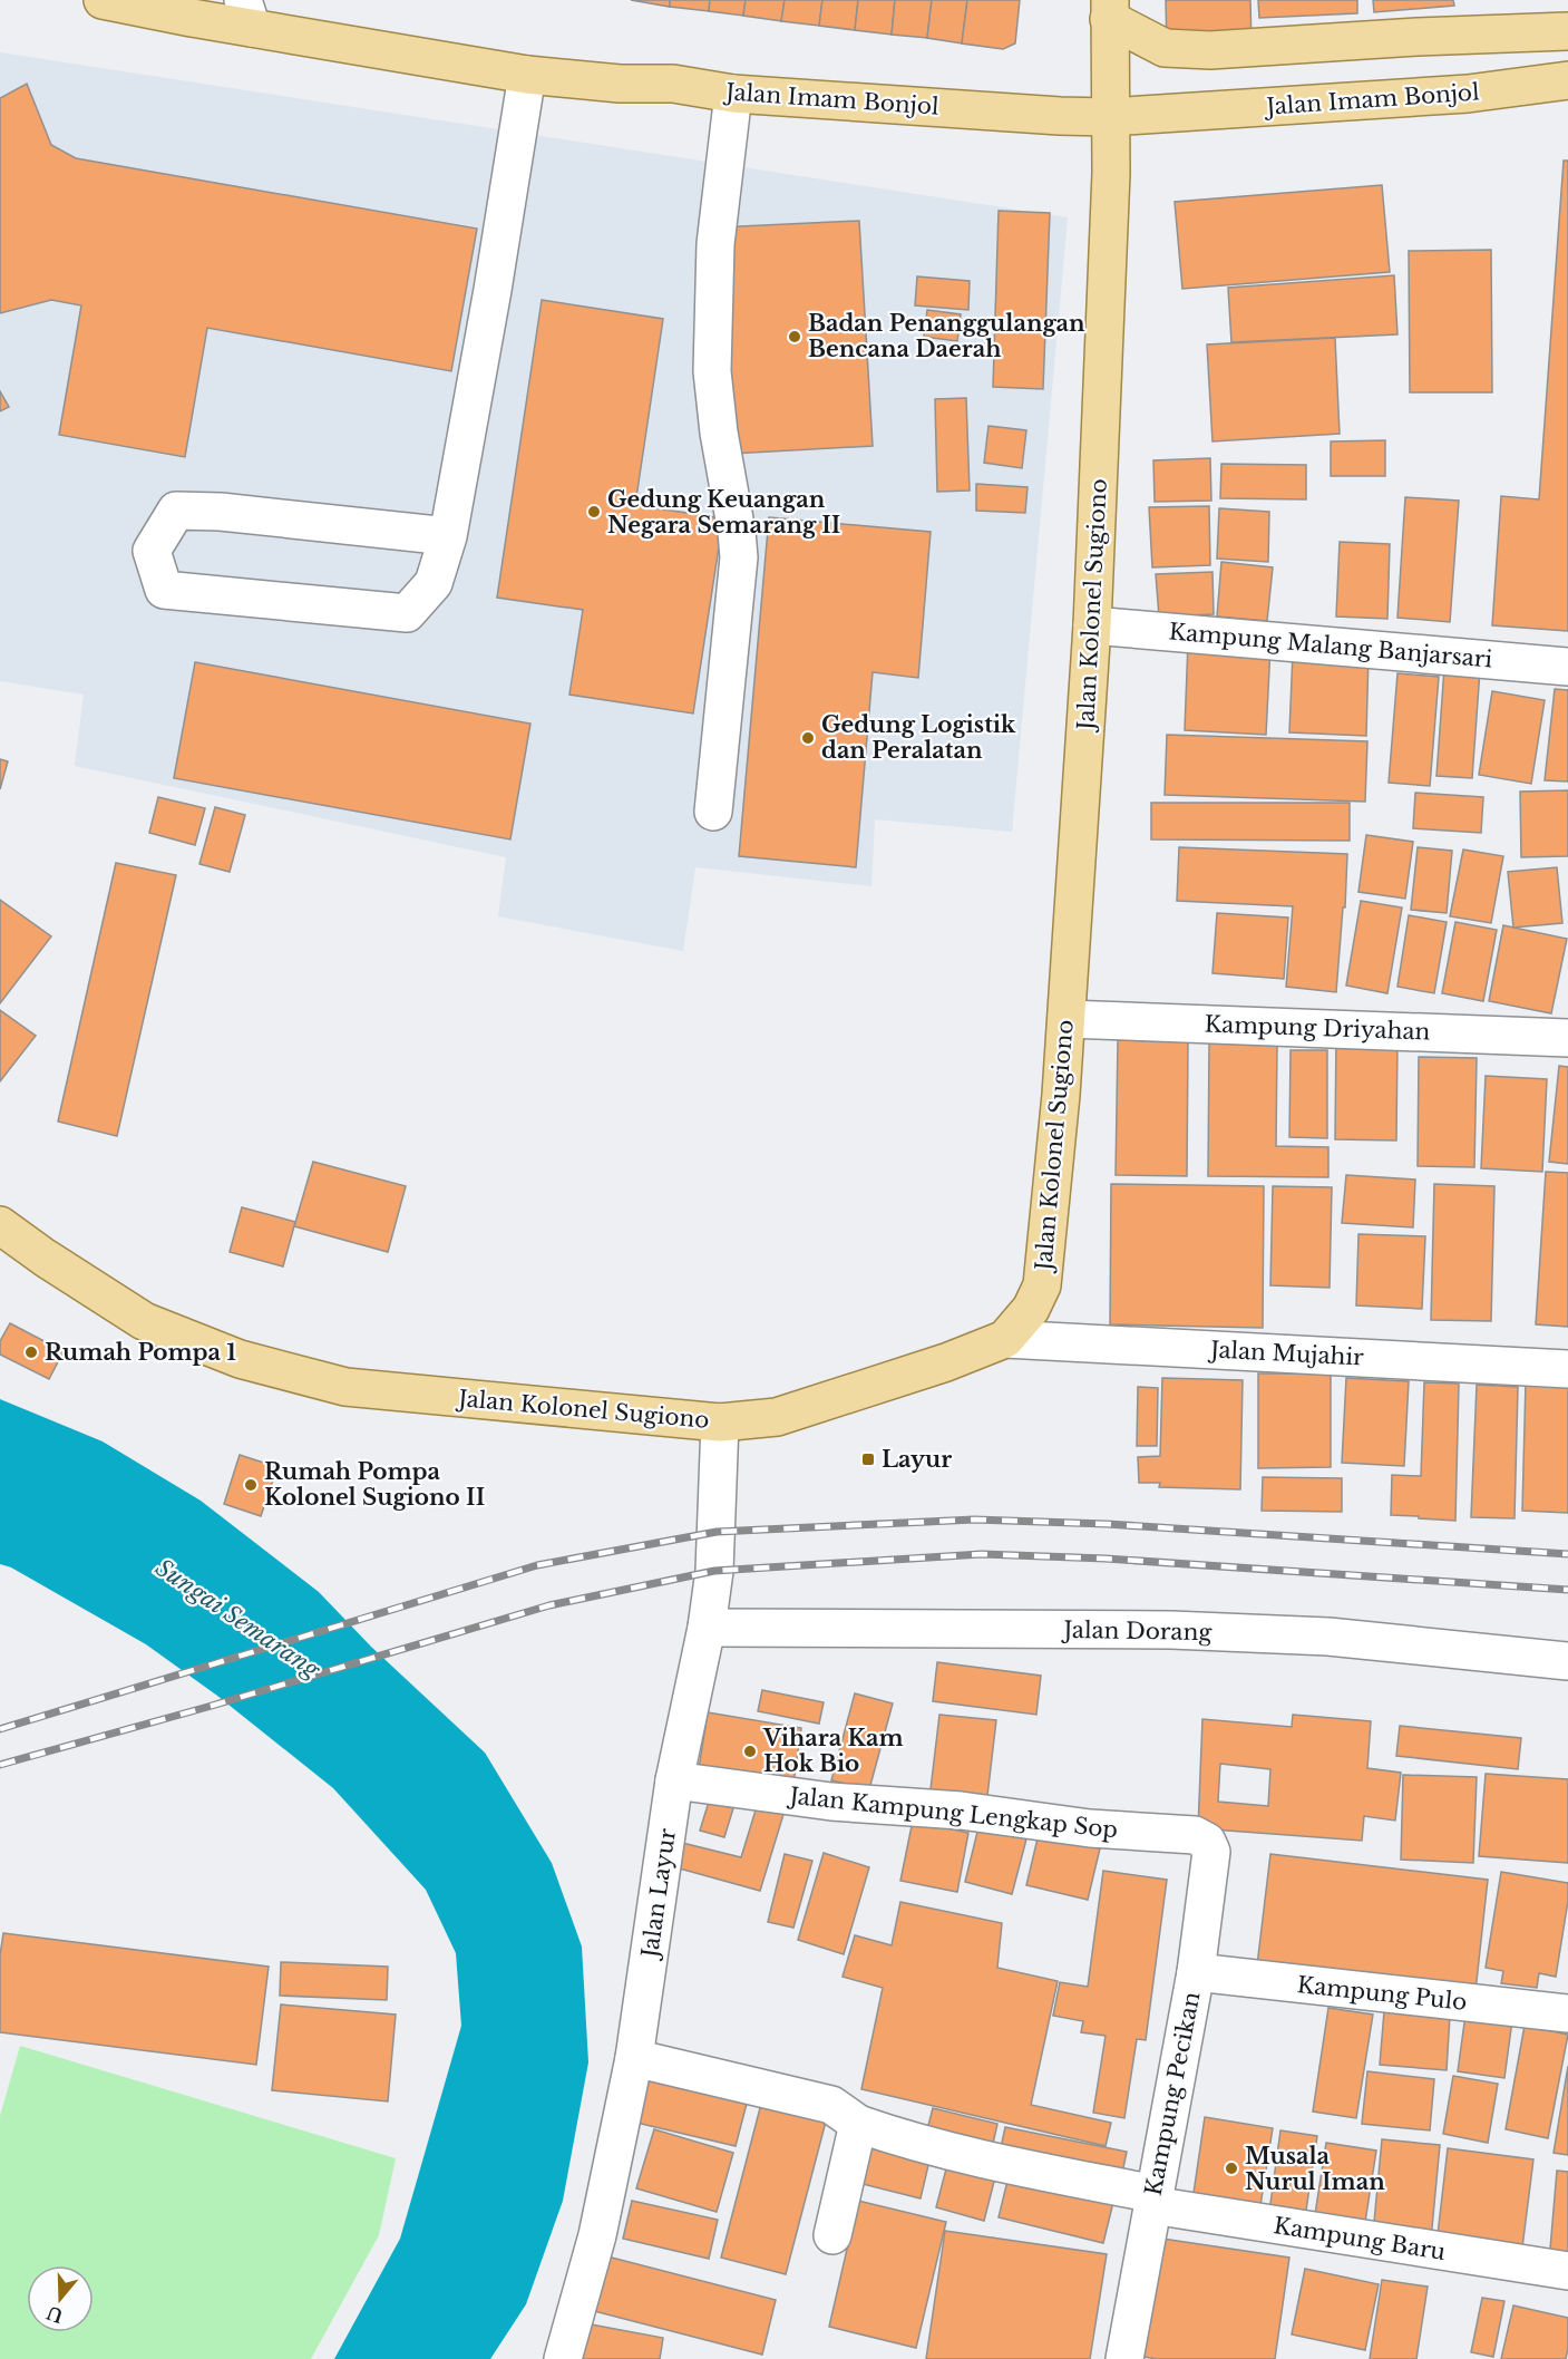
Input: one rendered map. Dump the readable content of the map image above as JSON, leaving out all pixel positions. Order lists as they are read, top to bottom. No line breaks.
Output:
{"streets":{"main road":["Jalan Imam Bonjol","Jalan Kolonel Sugiono"],"street":["Kampung Malang Banjarsari","Kampung Driyahan","Jalan Mujahir","Jalan Dorang","Jalan Kampung Lengkap Sop","Jalan Layur","Kampung Pulo","Kampung Pecikan","Kampung Baru"]},"crossings":[["Jalan Imam Bonjol","Jalan Kolonel Sugiono"],["Jalan Kolonel Sugiono","Kampung Malang Banjarsari"],["Jalan Kolonel Sugiono","Kampung Driyahan"],["Jalan Kolonel Sugiono","Jalan Mujahir"],["Jalan Kolonel Sugiono","Jalan Layur"],["Jalan Dorang","Jalan Layur"],["Jalan Kampung Lengkap Sop","Jalan Layur"],["Jalan Kampung Lengkap Sop","Kampung Pecikan"],["Jalan Layur","Kampung Baru"],["Kampung Pulo","Kampung Pecikan"],["Kampung Pecikan","Kampung Baru"]],"water":["Sungai Semarang"],"places":{"other":["Badan Penanggulangan Bencana Daerah","Gedung Keuangan Negara Semarang II","Gedung Logistik dan Peralatan","Rumah Pompa 1","Rumah Pompa Kolonel Sugiono II","Vihara Kam Hok Bio","Musala Nurul Iman"],"transit":["Layur"]},"north":"bottom"}
